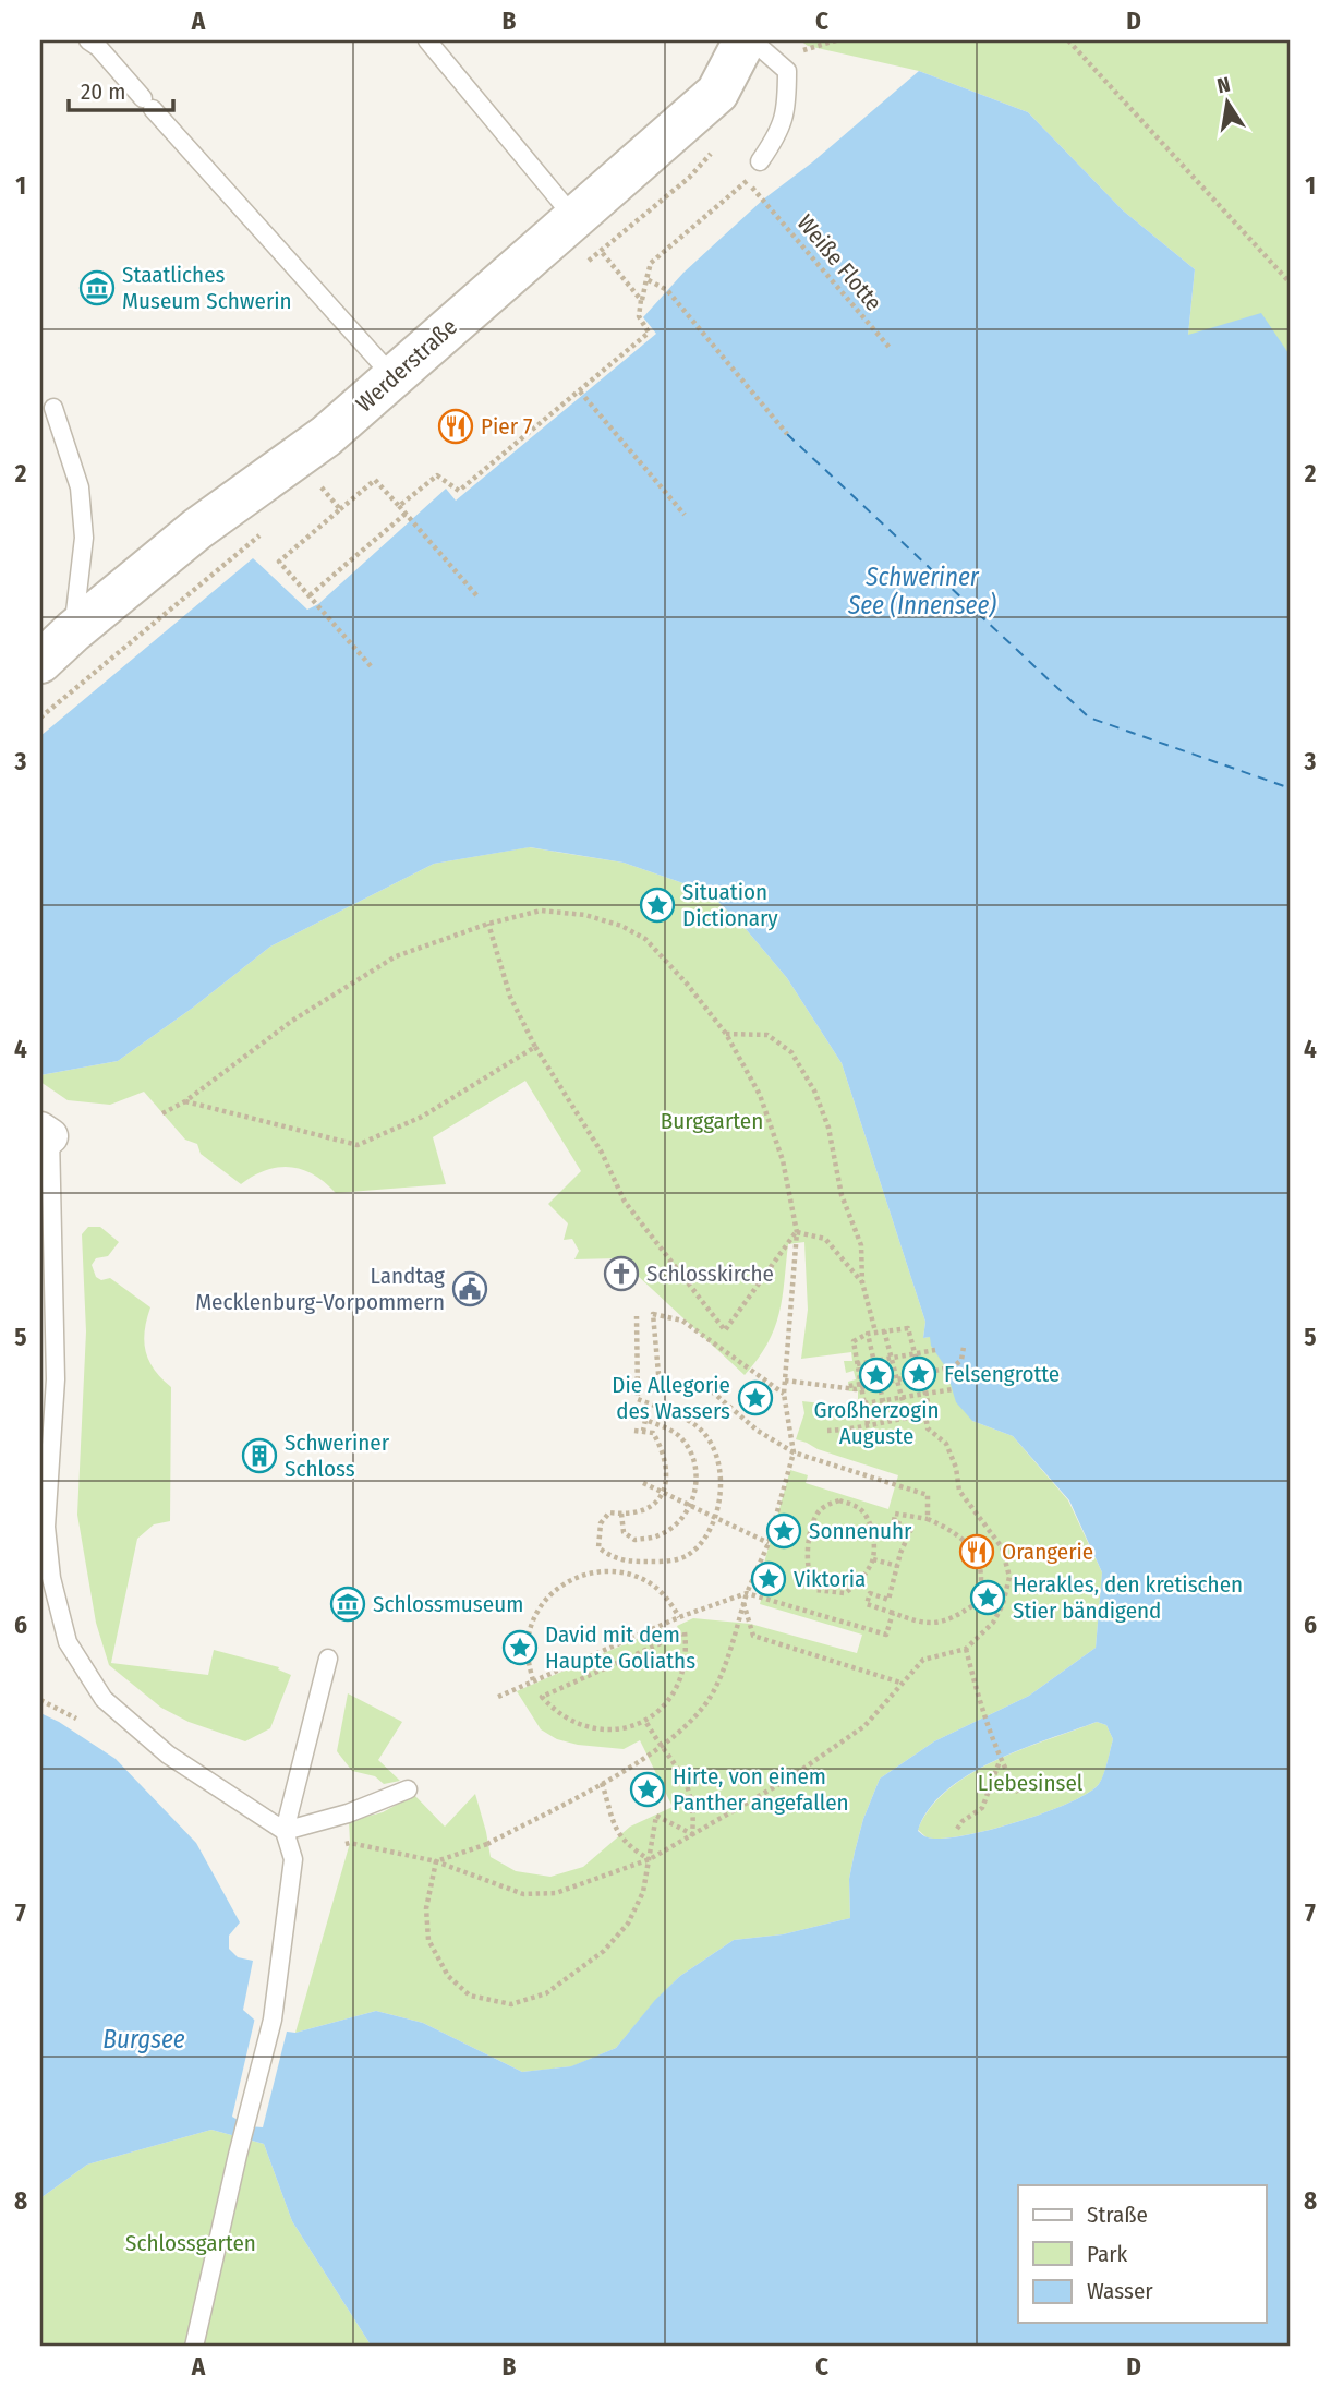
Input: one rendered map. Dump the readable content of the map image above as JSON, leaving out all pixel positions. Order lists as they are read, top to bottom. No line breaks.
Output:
{"streets":{"street":["Werderstraße"],"path":["Weiße Flotte"]},"water":["Schweriner See (Innensee)","Burgsee"],"parks":["Burggarten","Liebesinsel","Schlossgarten"],"places":{"museum":["Staatliches Museum Schwerin","Schlossmuseum"],"restaurant":["Pier 7","Orangerie"],"place":["Situation Dictionary","Felsengrotte","Großherzogin Auguste","Die Allegorie des Wassers","Sonnenuhr","Viktoria","Herakles, den kretischen Stier bändigend","David mit dem Haupte Goliaths","Hirte, von einem Panther angefallen"],"church":["Schlosskirche"],"public building":["Landtag Mecklenburg-Vorpommern"],"building":["Schweriner Schloss"]},"legend":["Straße","Park","Wasser"],"scale_bar":"20 m","north":"top","grid":{"columns":["A","B","C","D"],"rows":["1","2","3","4","5","6","7","8"]}}
